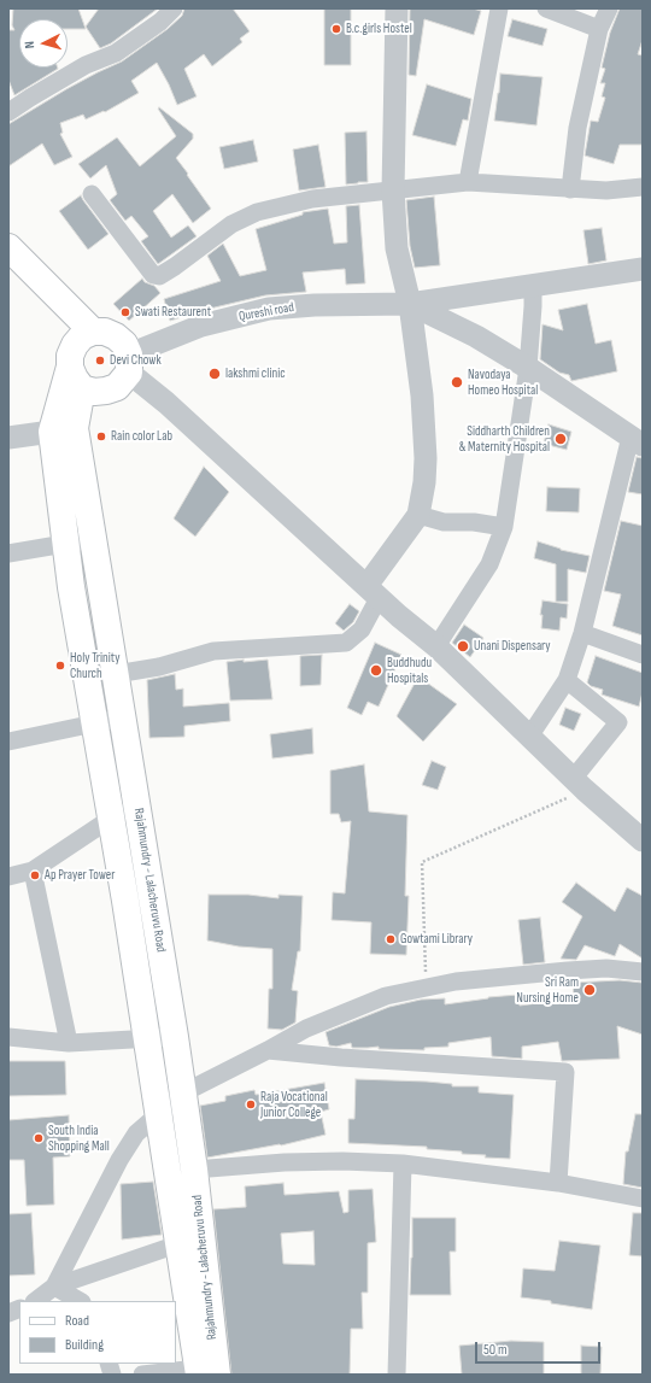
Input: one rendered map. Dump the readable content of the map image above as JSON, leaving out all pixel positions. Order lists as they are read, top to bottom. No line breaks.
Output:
{"streets":{"main road":["Rajahmundry - Lalacheruvu Road"],"street":["Qureshi road"]},"crossings":[["Qureshi road","Rajahmundry - Lalacheruvu Road"]],"places":["B.c.girls Hostel","Swati Restaurent","Devi Chowk","lakshmi clinic","Navodaya Homeo Hospital","Rain color Lab","Siddharth Children & Maternity Hospital","Unani Dispensary","Holy Trinity Church","Buddhudu Hospitals","Ap Prayer Tower","Gowtami Library","Sri Ram Nursing Home","Raja Vocational Junior College","South India Shopping Mall"],"legend":["Road","Building"],"scale_bar":"50 m","north":"left"}
